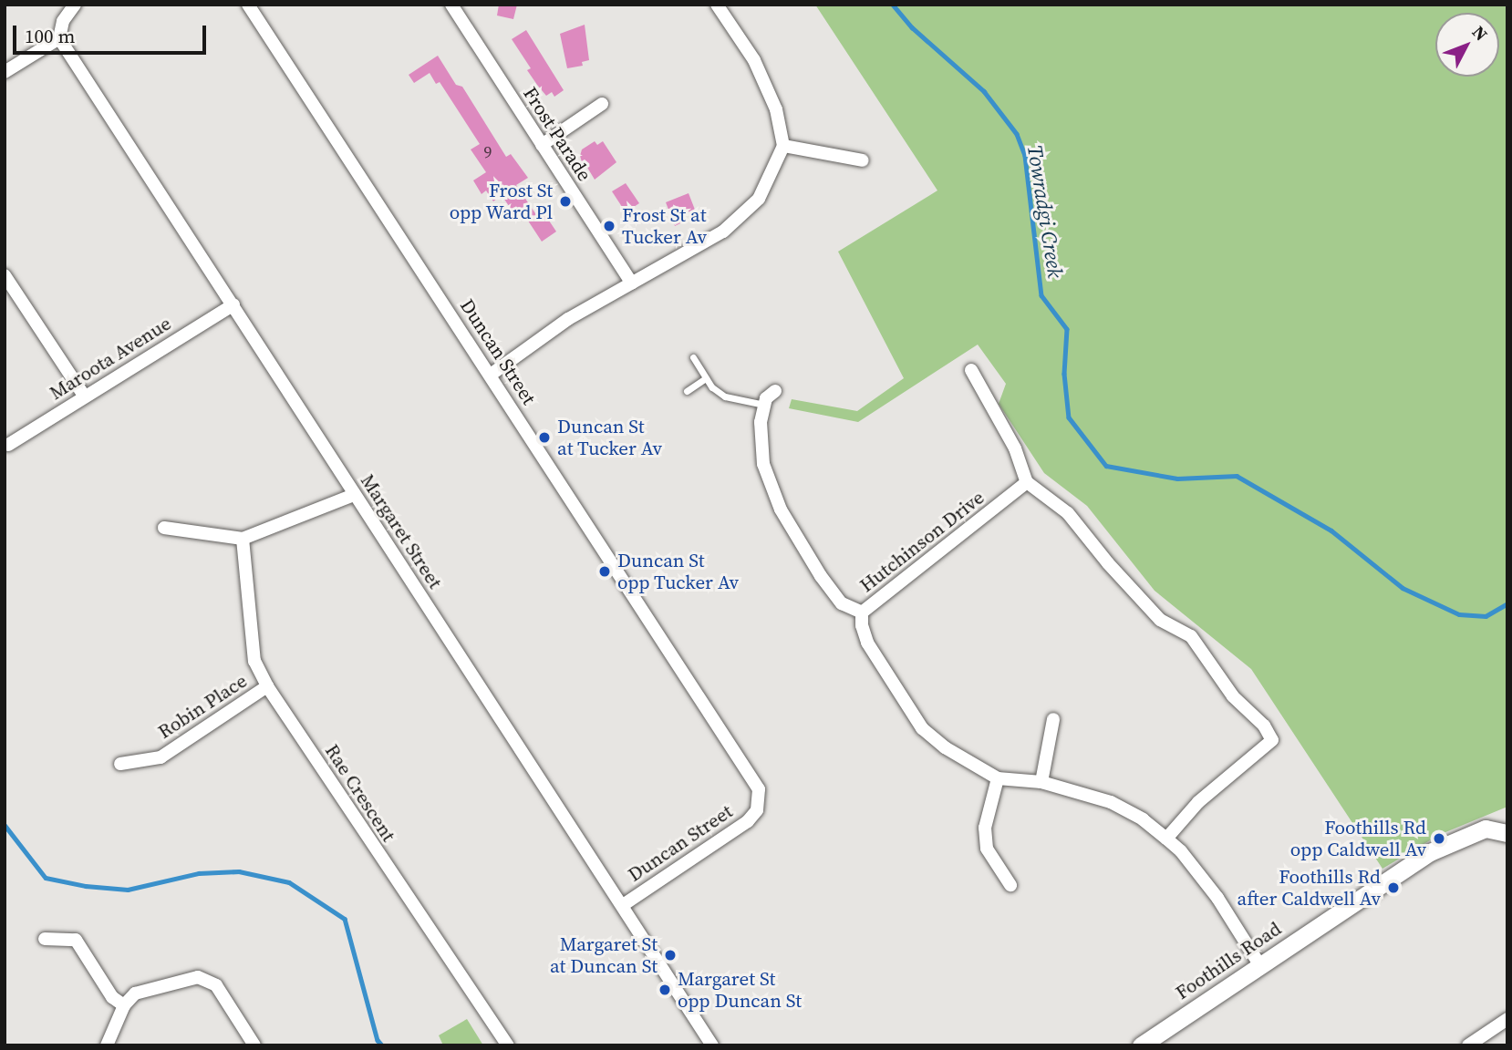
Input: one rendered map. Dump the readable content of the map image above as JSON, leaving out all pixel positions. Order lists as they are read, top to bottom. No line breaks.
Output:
{"streets":{"main road":["Foothills Road"],"street":["Frost Parade","Duncan Street","Maroota Avenue","Margaret Street","Hutchinson Drive","Robin Place","Rae Crescent"]},"crossings":[["Duncan Street","Margaret Street"],["Maroota Avenue","Margaret Street"],["Hutchinson Drive","Foothills Road"],["Robin Place","Rae Crescent"]],"water":["Towradgi Creek"],"places":["Frost St opp Ward Pl","Frost St at Tucker Av","Duncan St at Tucker Av","Duncan St opp Tucker Av","Foothills Rd opp Caldwell Av","Foothills Rd after Caldwell Av","Margaret St at Duncan St","Margaret St opp Duncan St"],"house_numbers":["9"],"scale_bar":"100 m","north":"top right"}
